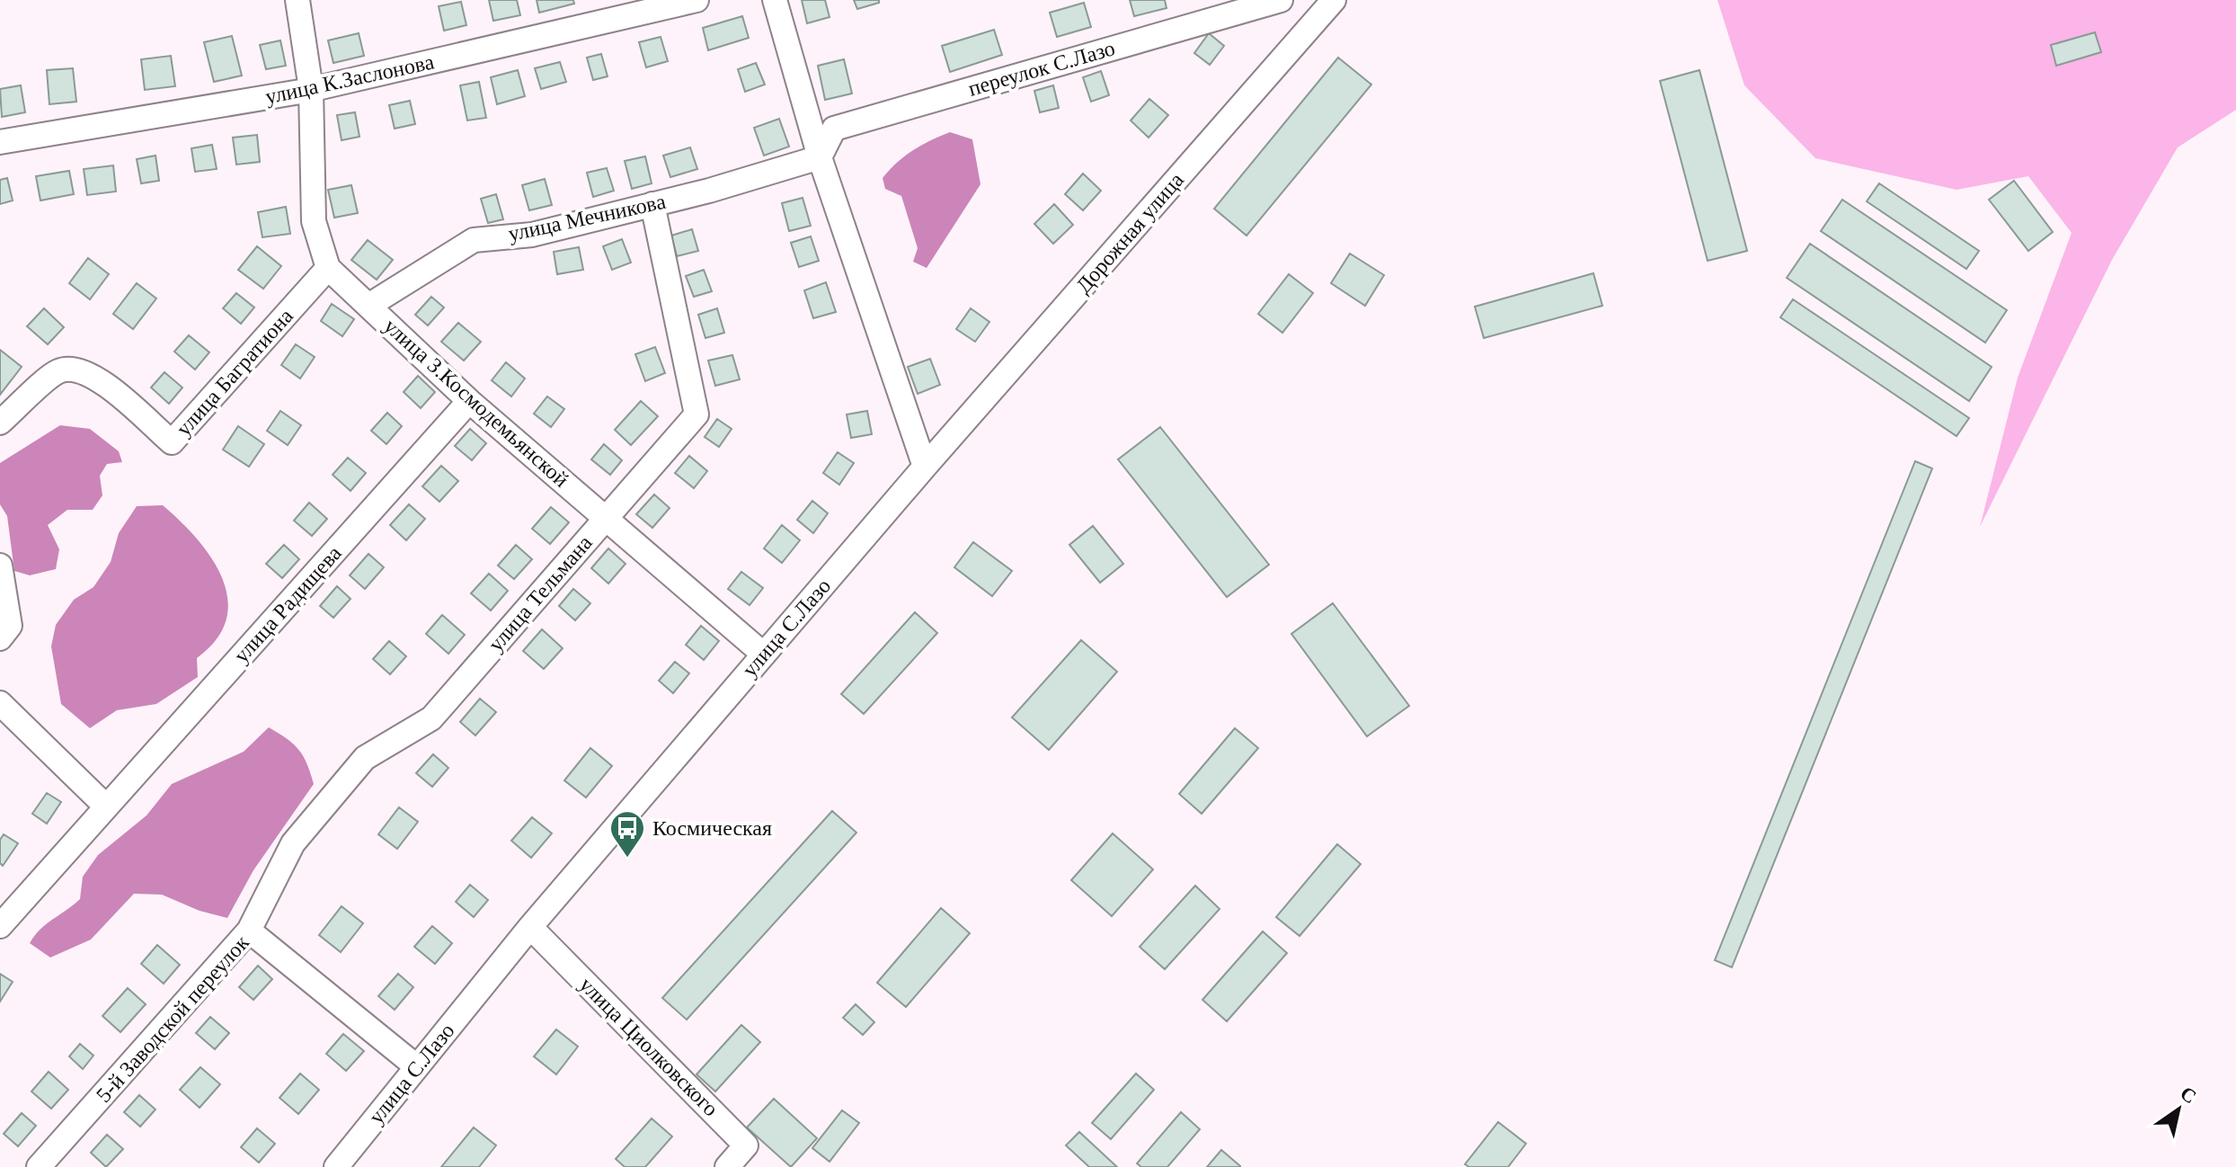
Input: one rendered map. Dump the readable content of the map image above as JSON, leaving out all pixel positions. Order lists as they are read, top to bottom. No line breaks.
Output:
{"streets":{"street":["переулок С.Лазо","улица К.Заслонова","улица Мечникова","Дорожная улица","улица Багратиона","улица З.Космодемьянской","улица Тельмана","улица Радищева","улица С.Лазо","5-й Заводской переулок","улица Циолковского"]},"crossings":[["переулок С.Лазо","улица Мечникова"],["улица К.Заслонова","улица З.Космодемьянской"],["улица Мечникова","улица З.Космодемьянской"],["улица Мечникова","улица Тельмана"],["Дорожная улица","улица С.Лазо"],["улица Багратиона","улица З.Космодемьянской"],["улица З.Космодемьянской","улица Тельмана"],["улица З.Космодемьянской","улица Радищева"],["улица З.Космодемьянской","улица С.Лазо"],["улица Тельмана","5-й Заводской переулок"],["улица С.Лазо","5-й Заводской переулок"],["улица С.Лазо","улица Циолковского"]],"places":{"bus stop":["Космическая"]},"north":"top right"}
